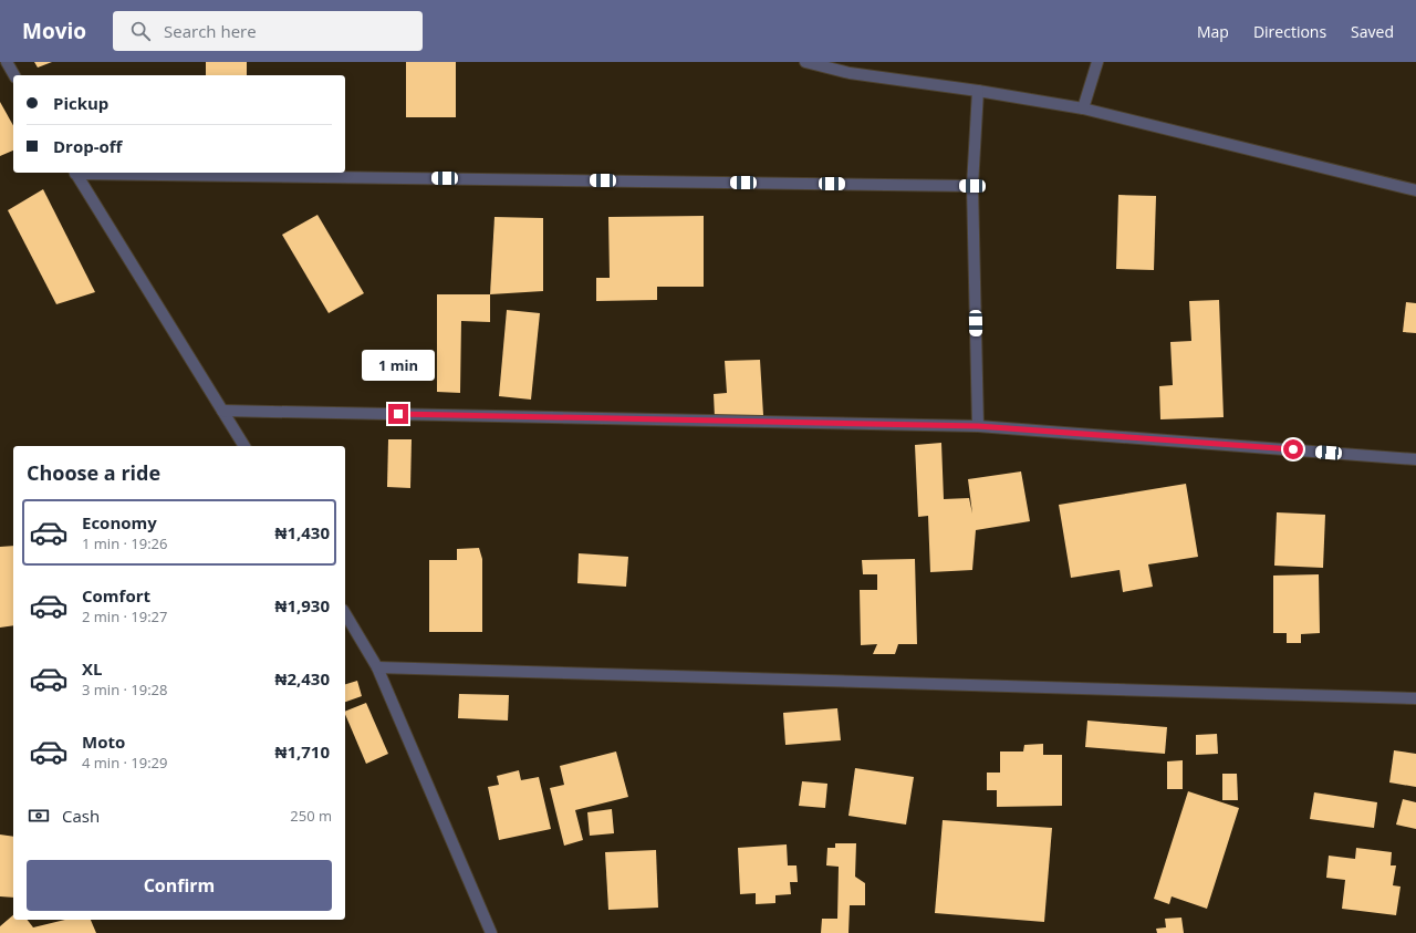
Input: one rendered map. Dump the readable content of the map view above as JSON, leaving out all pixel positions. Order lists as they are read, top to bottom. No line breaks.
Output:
{"page":{"header":"Movio","search":"Search here","nav":["Map","Directions","Saved"],"banner":["Pickup","Drop-off"],"bubble":"1 min","heading":"Choose a ride","list":[{"name":"Economy","note":"1 min · 19:26","value":"₦1,430"},{"name":"Comfort","note":"2 min · 19:27","value":"₦1,930"},{"name":"XL","note":"3 min · 19:28","value":"₦2,430"},{"name":"Moto","note":"4 min · 19:29","value":"₦1,710"}],"pay":["Cash","250 m"],"buttons":"Confirm"}}
